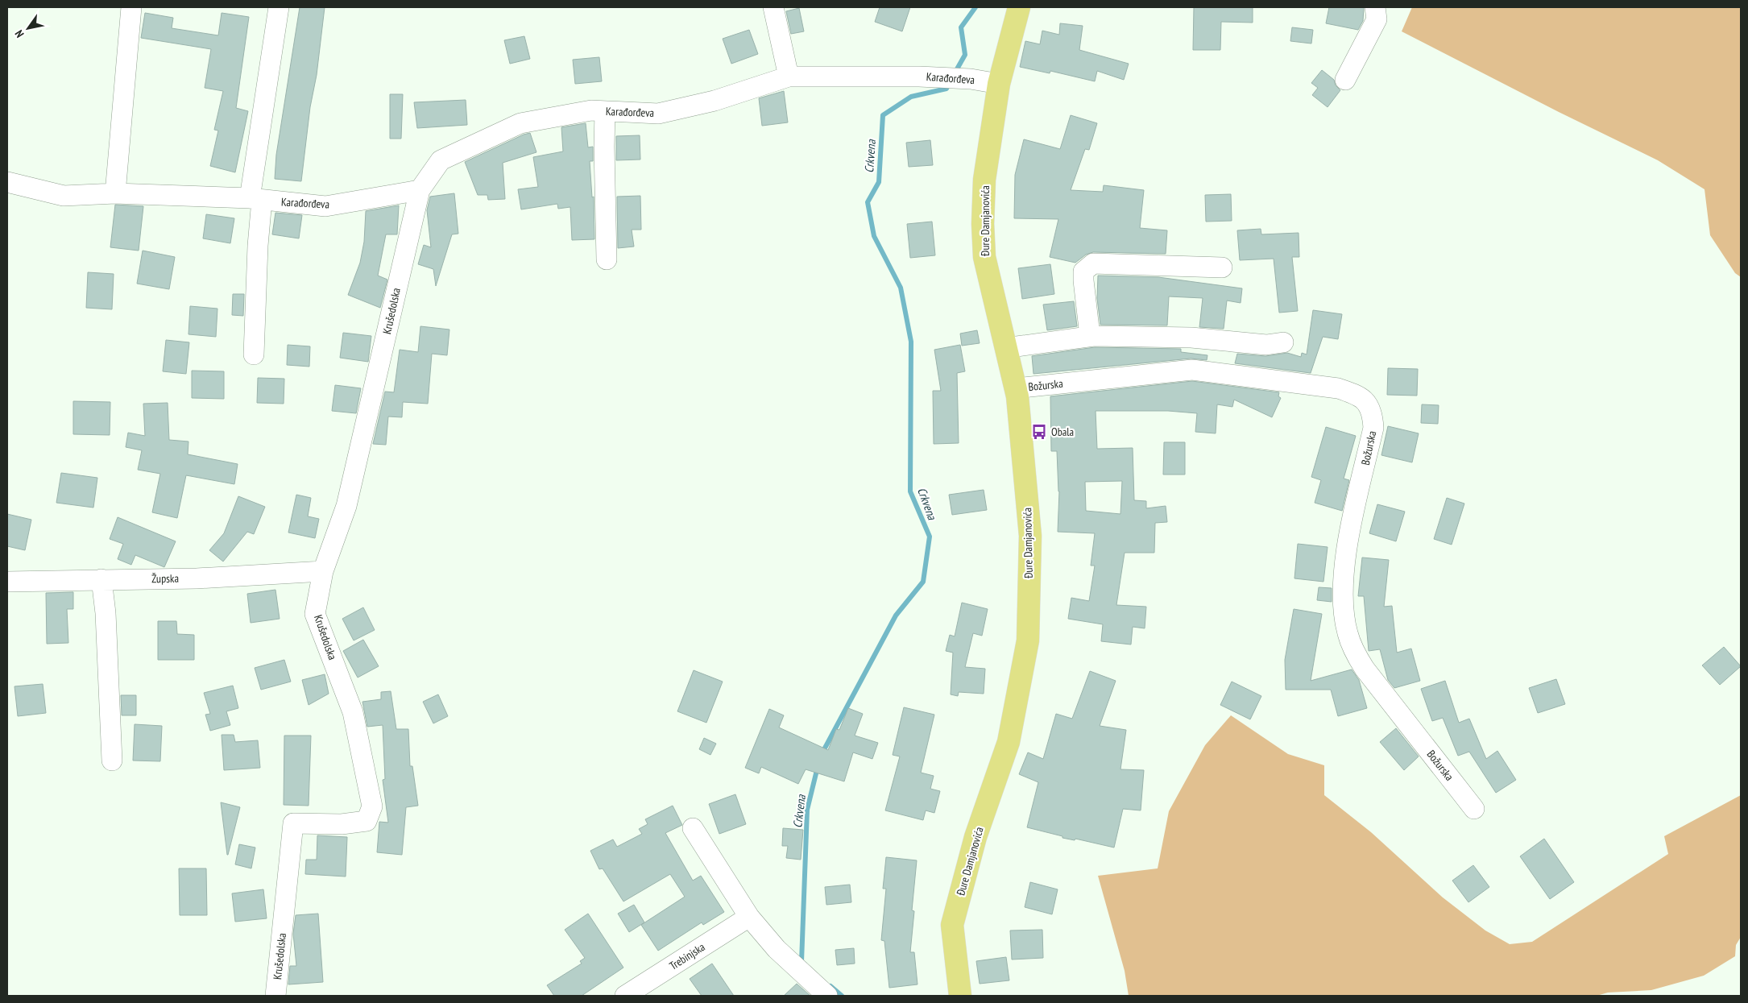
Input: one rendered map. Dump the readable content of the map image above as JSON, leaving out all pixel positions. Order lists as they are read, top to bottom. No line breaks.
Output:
{"streets":{"main road":["Đure Damjanovića"],"street":["Karađorđeva","Krušedolska","Božurska","Župska","Trebinjska"]},"crossings":[["Karađorđeva","Đure Damjanovića"],["Karađorđeva","Krušedolska"],["Đure Damjanovića","Božurska"],["Krušedolska","Župska"]],"water":["Crkvena"],"places":{"bus stop":["Obala"]},"north":"bottom left"}
